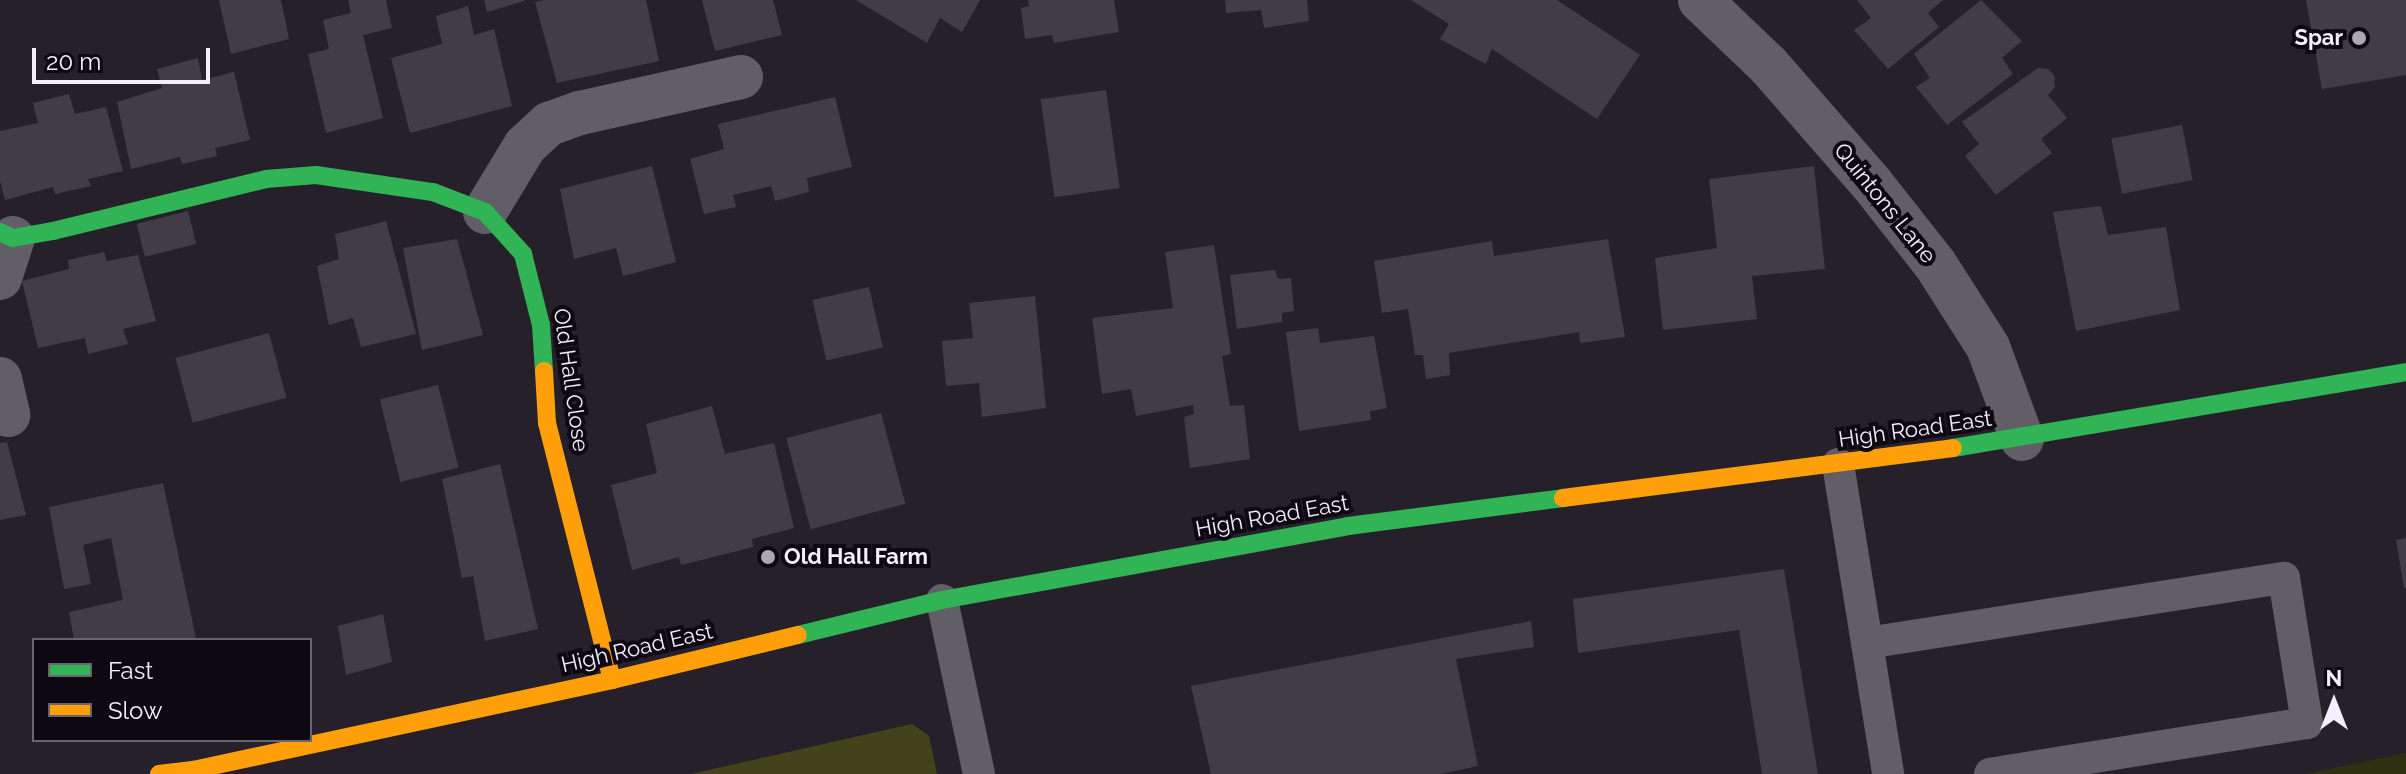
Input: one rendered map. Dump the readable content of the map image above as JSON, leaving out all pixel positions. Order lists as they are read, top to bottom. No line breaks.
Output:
{"streets":{"street":["Quintons Lane","Old Hall Close","High Road East"]},"crossings":[["Quintons Lane","High Road East"],["Old Hall Close","High Road East"]],"places":["Spar","Old Hall Farm"],"legend":["Fast","Slow"],"scale_bar":"20 m","north":"top"}
